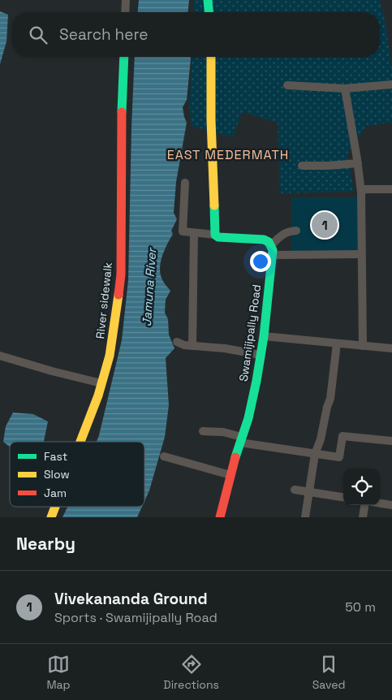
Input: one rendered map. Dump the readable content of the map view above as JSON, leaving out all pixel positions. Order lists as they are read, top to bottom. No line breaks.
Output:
{"streets":{"street":["River sidewalk","Swamijipally Road"]},"districts":["EAST MEDERMATH"],"water":["Jamuna River"],"legend":["Fast","Slow","Jam"],"page":{"search":"Search here","pins":"1","heading":"Nearby","list":[{"mark":"1","name":"Vivekananda Ground","note":"Sports · Swamijipally Road","value":"50 m"}],"nav":["Map","Directions","Saved"]}}
